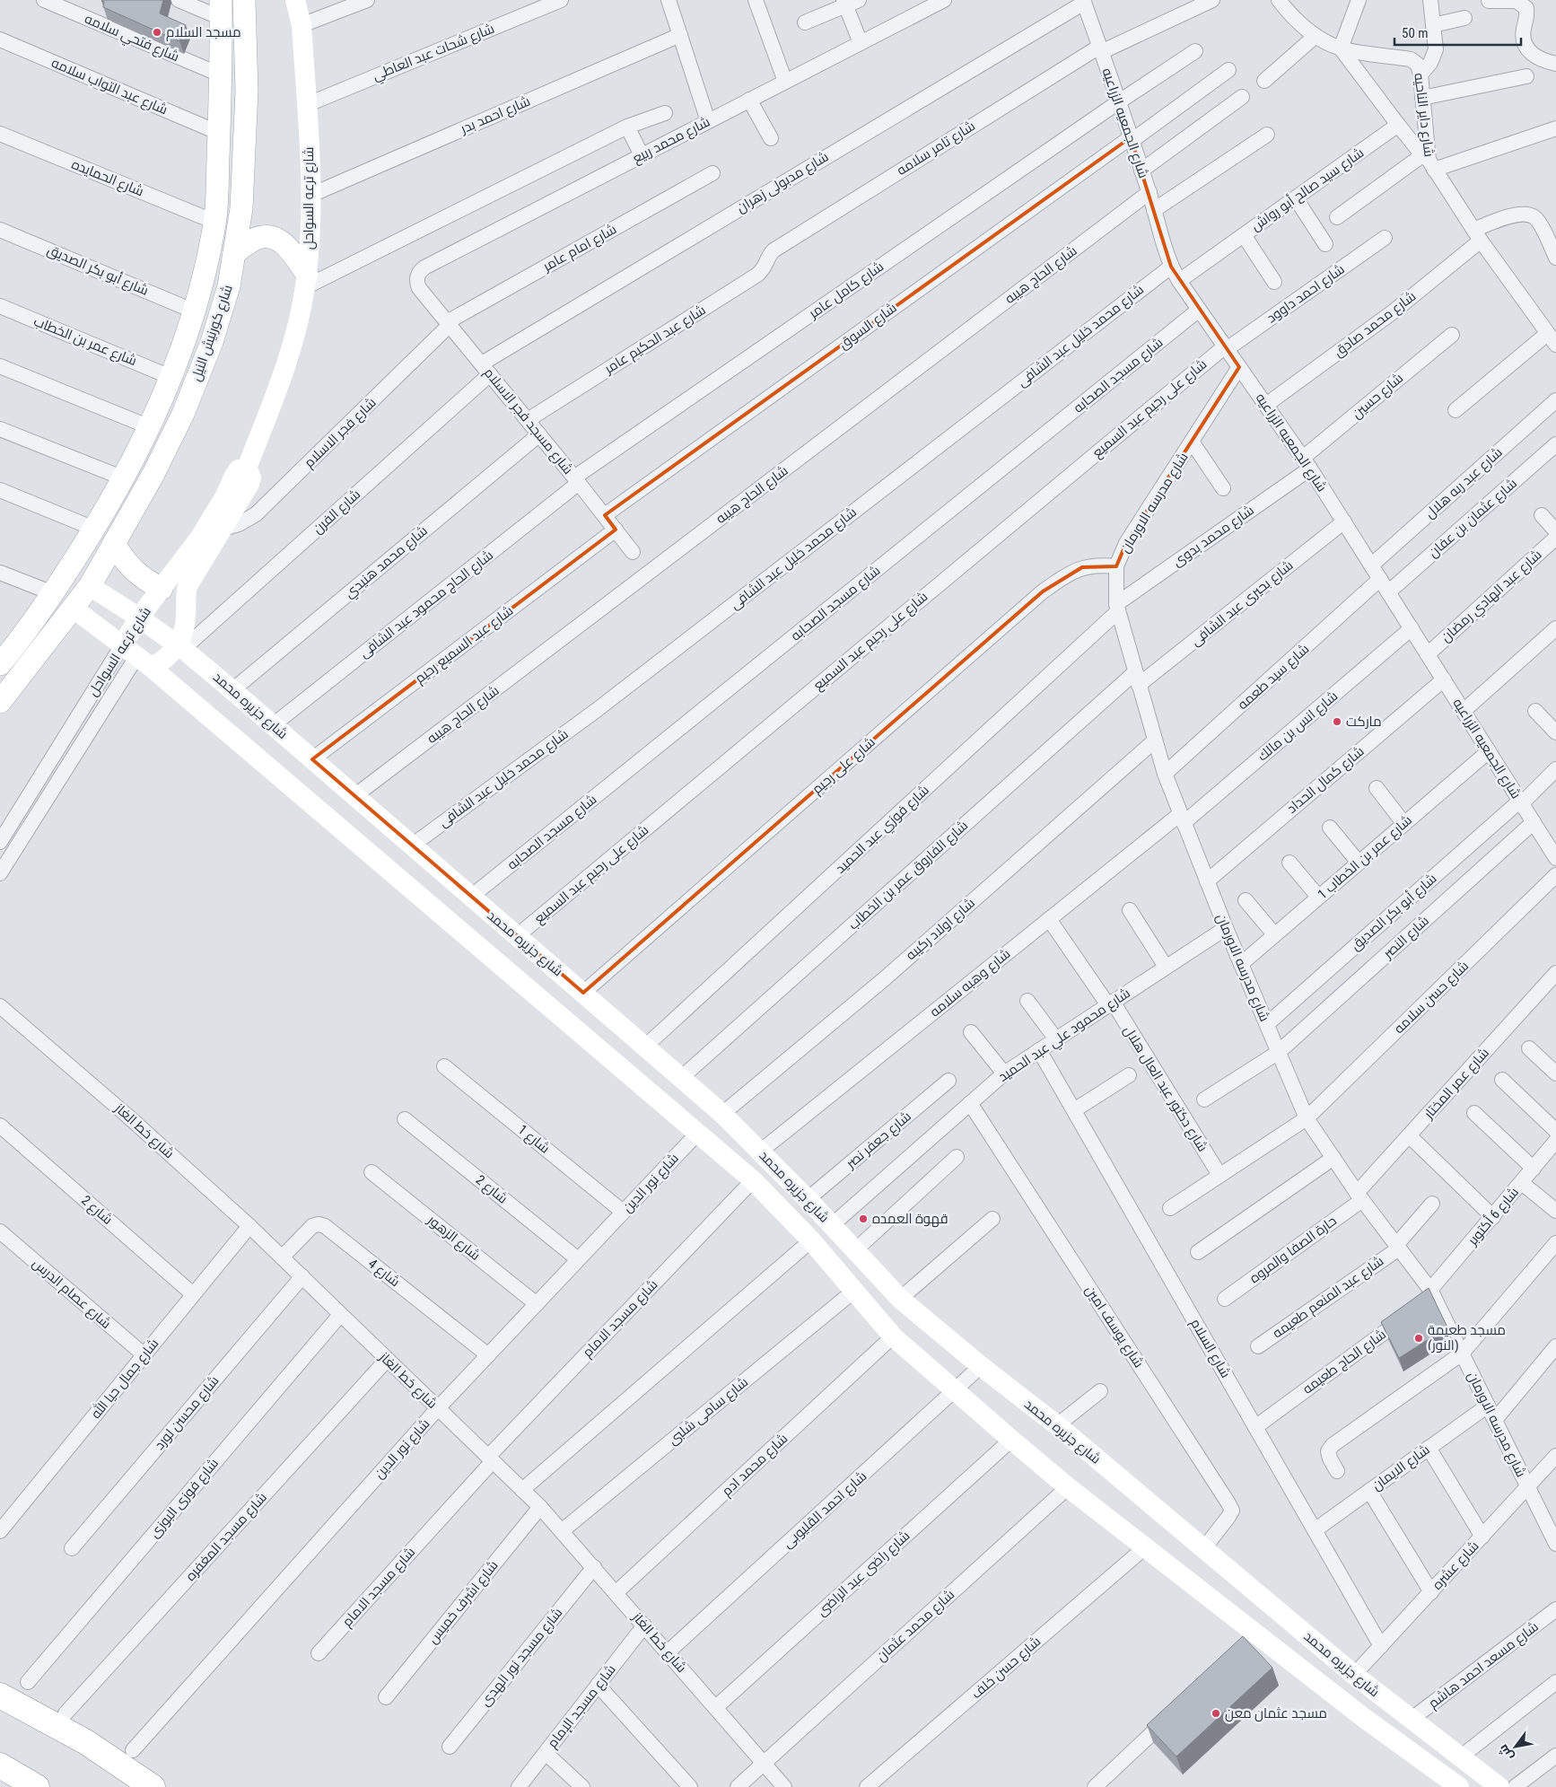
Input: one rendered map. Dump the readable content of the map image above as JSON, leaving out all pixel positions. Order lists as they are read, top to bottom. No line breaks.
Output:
{"streets":{"main road":["شارع ترعه السواحل","شارع كورنيش النيل","شارع جزيره محمد"],"street":["شارع فتحي سلامه","شارع شحات عبد العاطي","شارع عبد التواب سلامه","شارع احمد بدر","شارع داير الناحيه","شارع الجمعيه الزراعيه","شارع محمد ربيع","شارع تامر سلامه","شارع الحمايده","شارع مدبولى زهران","شارع سيد صالح أبو رواش","شارع امام عامر","شارع أبو بكر الصديق","شارع الحاج هيبه","شارع كامل عامر","شارع احمد داوود","شارع محمد صادق","شارع السوق","شارع محمد خليل عبد الشافى","شارع عبد الحكيم عامر","شارع عمر بن الخطاب","شارع مسجد الصحابه","شارع حسين","شارع على رحيم عبد السميع","شارع مسجد فجر الاسلام","شارع فجر الاسلام","شارع عبد ربه هلال","شارع مدرسه الاورمان","شارع الفرن","شارع عثمان بن عفان","شارع محمد بدوى","شارع محمد هنيدي","شارع عبد الهادي رمضان","شارع بحيرى عبد الشافى","شارع الحاج محمود عبد الشافى","شارع عبد السميع رحيم","شارع سيد طعمه","شارع انس بن مالك","شارع على رحيم","شارع كمال الحداد","شارع فوزي عبد الحميد","شارع عمر بن الخطاب 1","شارع الفاروق عمر بن الخطاب","شارع اولاد ركيبه","شارع النصر","شارع وهبه سلامه","شارع حسن سلامه","شارع محمود علي عبد الحميد","شارع عمر المختار","شارع دكتور عبد العال هلال","شارع خط الغاز","شارع 1","شارع جعفر نصر","شارع نور الدين","شارع 2","شارع 6 أكتوبر","شارع الزهور","حارة الصفا والمروه","شارع 4","شارع عصام الدرس","شارع عبد المنعم طعيمه","شارع مسجد الامام","شارع يوسف امين","شارع السلام","شارع الحاج طعيمه","شارع جمال حيا الله","شارع سامى شلبى","شارع محسن لورد","شارع محمد ادم","شارع الايمان","شارع فوزى البوزى","شارع احمد القليوبى","شارع مسجد المغفره","شارع عشره","شارع راضى عبد الراضى","شارع اشرف خميس","شارع محمد عثمان","شارع مسجد نور الهدى","شارع مسعد احمد هاشم","شارع حسن خلف","شارع مسجد الإمام"]},"crossings":[["شارع فتحي سلامه","شارع كورنيش النيل"],["شارع شحات عبد العاطي","شارع ترعه السواحل"],["شارع عبد التواب سلامه","شارع كورنيش النيل"],["شارع احمد بدر","شارع ترعه السواحل"],["شارع داير الناحيه","شارع محمد صادق"],["شارع الجمعيه الزراعيه","شارع تامر سلامه"],["شارع الجمعيه الزراعيه","شارع مدبولى زهران"],["شارع الجمعيه الزراعيه","شارع سيد صالح أبو رواش"],["شارع الجمعيه الزراعيه","شارع أبو بكر الصديق"],["شارع الجمعيه الزراعيه","شارع الحاج هيبه"],["شارع الجمعيه الزراعيه","شارع كامل عامر"],["شارع الجمعيه الزراعيه","شارع احمد داوود"],["شارع الجمعيه الزراعيه","شارع محمد صادق"],["شارع الجمعيه الزراعيه","شارع السوق"],["شارع الجمعيه الزراعيه","شارع محمد خليل عبد الشافى"],["شارع الجمعيه الزراعيه","شارع مسجد الصحابه"],["شارع الجمعيه الزراعيه","شارع حسين"],["شارع الجمعيه الزراعيه","شارع على رحيم عبد السميع"],["شارع الجمعيه الزراعيه","شارع عبد ربه هلال"],["شارع الجمعيه الزراعيه","شارع مدرسه الاورمان"],["شارع الجمعيه الزراعيه","شارع عثمان بن عفان"],["شارع الجمعيه الزراعيه","شارع محمد بدوى"],["شارع الجمعيه الزراعيه","شارع عبد الهادي رمضان"],["شارع الجمعيه الزراعيه","شارع بحيرى عبد الشافى"],["شارع الجمعيه الزراعيه","شارع سيد طعمه"],["شارع الجمعيه الزراعيه","شارع انس بن مالك"],["شارع الجمعيه الزراعيه","شارع كمال الحداد"],["شارع الجمعيه الزراعيه","شارع عمر بن الخطاب 1"],["شارع الجمعيه الزراعيه","شارع النصر"],["شارع محمد ربيع","شارع ترعه السواحل"],["شارع محمد ربيع","شارع مسجد فجر الاسلام"],["شارع تامر سلامه","شارع عبد الحكيم عامر"],["شارع الحمايده","شارع كورنيش النيل"],["شارع مدبولى زهران","شارع مسجد فجر الاسلام"],["شارع مدبولى زهران","شارع الفرن"],["شارع ترعه السواحل","شارع فجر الاسلام"],["شارع ترعه السواحل","شارع الفرن"],["شارع ترعه السواحل","شارع جزيره محمد"],["شارع امام عامر","شارع مسجد فجر الاسلام"],["شارع امام عامر","شارع فجر الاسلام"],["شارع أبو بكر الصديق","شارع كورنيش النيل"],["شارع أبو بكر الصديق","شارع مدرسه الاورمان"],["شارع الحاج هيبه","شارع جزيره محمد"],["شارع كامل عامر","شارع مسجد فجر الاسلام"],["شارع كامل عامر","شارع الحاج محمود عبد الشافى"],["شارع احمد داوود","شارع على رحيم عبد السميع"],["شارع السوق","شارع مسجد فجر الاسلام"],["شارع كورنيش النيل","شارع عمر بن الخطاب"],["شارع كورنيش النيل","شارع جزيره محمد"],["شارع محمد خليل عبد الشافى","شارع جزيره محمد"],["شارع عبد الحكيم عامر","شارع مسجد فجر الاسلام"],["شارع مسجد الصحابه","شارع جزيره محمد"],["شارع حسين","شارع محمد بدوى"],["شارع على رحيم عبد السميع","شارع جزيره محمد"],["شارع مسجد فجر الاسلام","شارع فجر الاسلام"],["شارع مسجد فجر الاسلام","شارع الفرن"],["شارع مسجد فجر الاسلام","شارع محمد هنيدي"],["شارع مسجد فجر الاسلام","شارع الحاج محمود عبد الشافى"],["شارع مسجد فجر الاسلام","شارع عبد السميع رحيم"],["شارع مدرسه الاورمان","شارع محمد بدوى"],["شارع مدرسه الاورمان","شارع بحيرى عبد الشافى"],["شارع مدرسه الاورمان","شارع سيد طعمه"],["شارع مدرسه الاورمان","شارع انس بن مالك"],["شارع مدرسه الاورمان","شارع على رحيم"],["شارع مدرسه الاورمان","شارع كمال الحداد"],["شارع مدرسه الاورمان","شارع فوزي عبد الحميد"],["شارع مدرسه الاورمان","شارع عمر بن الخطاب 1"],["شارع مدرسه الاورمان","شارع الفاروق عمر بن الخطاب"],["شارع مدرسه الاورمان","شارع اولاد ركيبه"],["شارع مدرسه الاورمان","شارع النصر"],["شارع مدرسه الاورمان","شارع وهبه سلامه"],["شارع مدرسه الاورمان","شارع حسن سلامه"],["شارع مدرسه الاورمان","شارع محمود علي عبد الحميد"],["شارع مدرسه الاورمان","شارع عمر المختار"],["شارع مدرسه الاورمان","شارع 6 أكتوبر"],["شارع مدرسه الاورمان","حارة الصفا والمروه"],["شارع مدرسه الاورمان","شارع عبد المنعم طعيمه"],["شارع مدرسه الاورمان","شارع الحاج طعيمه"],["شارع مدرسه الاورمان","شارع الايمان"],["شارع مدرسه الاورمان","شارع عشره"],["شارع الفرن","شارع جزيره محمد"],["شارع محمد بدوى","شارع فوزي عبد الحميد"],["شارع محمد هنيدي","شارع جزيره محمد"],["شارع بحيرى عبد الشافى","شارع الفاروق عمر بن الخطاب"],["شارع الحاج محمود عبد الشافى","شارع جزيره محمد"],["شارع عبد السميع رحيم","شارع جزيره محمد"],["شارع جزيره محمد","شارع على رحيم"],["شارع جزيره محمد","شارع فوزي عبد الحميد"],["شارع جزيره محمد","شارع الفاروق عمر بن الخطاب"],["شارع جزيره محمد","شارع اولاد ركيبه"],["شارع جزيره محمد","شارع وهبه سلامه"],["شارع جزيره محمد","شارع محمود علي عبد الحميد"],["شارع جزيره محمد","شارع جعفر نصر"],["شارع جزيره محمد","شارع نور الدين"],["شارع جزيره محمد","شارع مسجد الامام"],["شارع جزيره محمد","شارع يوسف امين"],["شارع جزيره محمد","شارع سامى شلبى"],["شارع جزيره محمد","شارع محمد ادم"],["شارع جزيره محمد","شارع احمد القليوبى"],["شارع جزيره محمد","شارع عشره"],["شارع جزيره محمد","شارع راضى عبد الراضى"],["شارع جزيره محمد","شارع محمد عثمان"],["شارع جزيره محمد","شارع مسعد احمد هاشم"],["شارع جزيره محمد","شارع حسن خلف"],["شارع انس بن مالك","شارع وهبه سلامه"],["شارع وهبه سلامه","شارع دكتور عبد العال هلال"],["شارع حسن سلامه","شارع دكتور عبد العال هلال"],["شارع محمود علي عبد الحميد","شارع دكتور عبد العال هلال"],["شارع محمود علي عبد الحميد","شارع يوسف امين"],["شارع محمود علي عبد الحميد","شارع السلام"],["شارع عمر المختار","حارة الصفا والمروه"],["شارع خط الغاز","شارع نور الدين"],["شارع خط الغاز","شارع 4"],["شارع خط الغاز","شارع مسجد الامام"],["شارع خط الغاز","شارع جمال حيا الله"],["شارع خط الغاز","شارع سامى شلبى"],["شارع خط الغاز","شارع محسن لورد"],["شارع خط الغاز","شارع محمد ادم"],["شارع خط الغاز","شارع فوزى البوزى"],["شارع خط الغاز","شارع احمد القليوبى"],["شارع خط الغاز","شارع مسجد المغفره"],["شارع خط الغاز","شارع راضى عبد الراضى"],["شارع خط الغاز","شارع اشرف خميس"],["شارع خط الغاز","شارع محمد عثمان"],["شارع خط الغاز","شارع مسجد نور الهدى"],["شارع خط الغاز","شارع مسجد الإمام"],["شارع 1","شارع نور الدين"],["شارع نور الدين","شارع 2"],["شارع نور الدين","شارع الزهور"],["شارع نور الدين","شارع 4"],["شارع 2","شارع جمال حيا الله"],["شارع 6 أكتوبر","شارع الحاج طعيمه"],["شارع عصام الدرس","شارع جمال حيا الله"],["شارع السلام","شارع الحاج طعيمه"],["شارع السلام","شارع الايمان"],["شارع السلام","شارع عشره"]],"places":["مسجد السلام","ماركت","قهوة العمده","مسجد طعيمة (النور)","مسجد عثمان معن"],"scale_bar":"50 m","north":"bottom left"}
